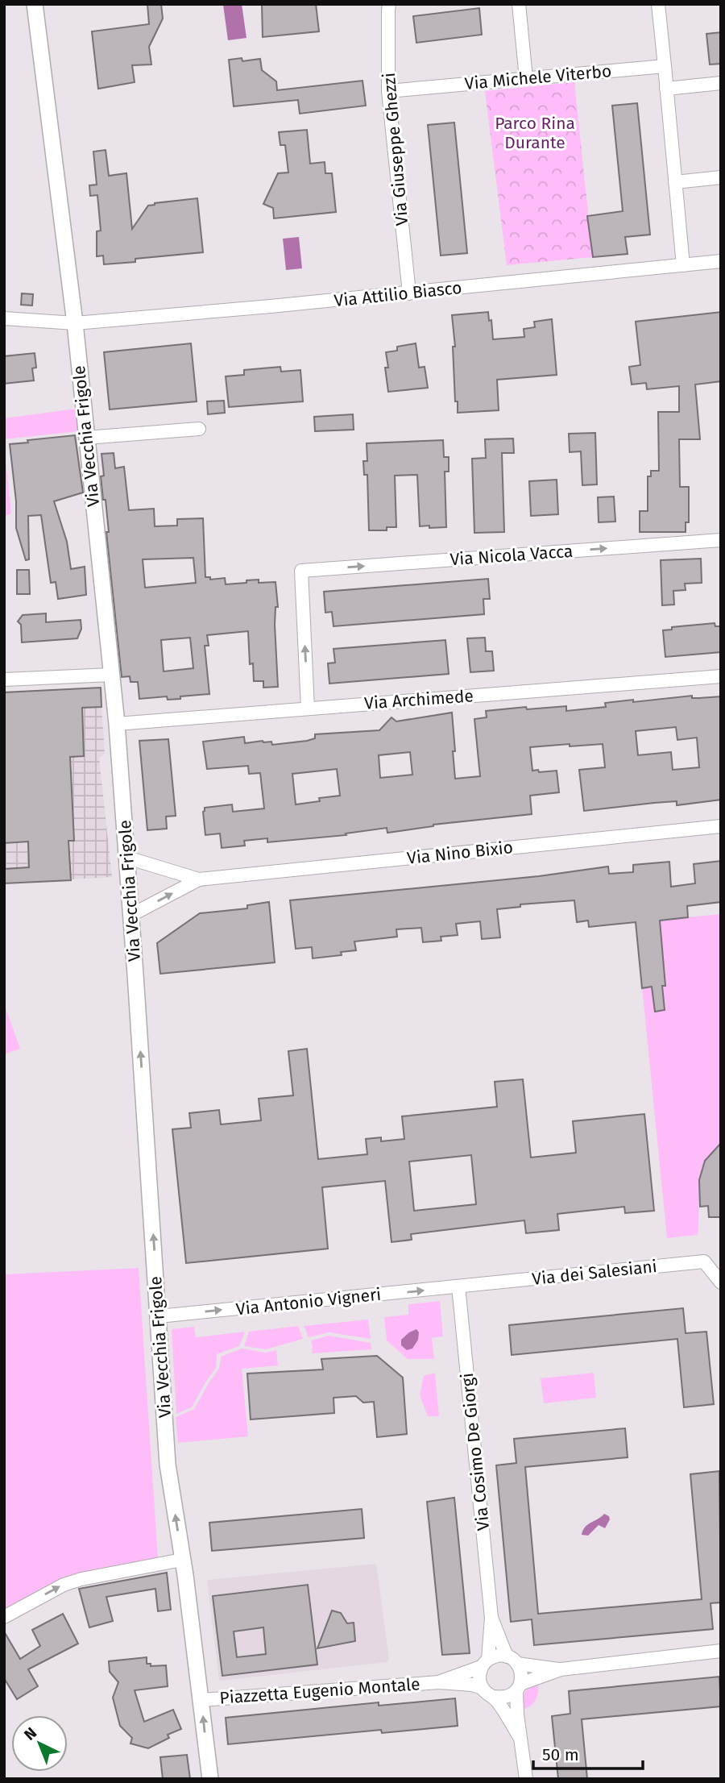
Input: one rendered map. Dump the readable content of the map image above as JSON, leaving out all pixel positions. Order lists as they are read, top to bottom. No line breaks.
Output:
{"streets":{"street":["Via Michele Viterbo","Via Giuseppe Ghezzi","Via Attilio Biasco","Via Vecchia Frigole","Via Nicola Vacca","Via Archimede","Via Nino Bixio","Via dei Salesiani","Via Antonio Vigneri","Via Cosimo De Giorgi","Piazzetta Eugenio Montale"]},"crossings":[["Via Michele Viterbo","Via Giuseppe Ghezzi"],["Via Giuseppe Ghezzi","Via Attilio Biasco"],["Via Attilio Biasco","Via Vecchia Frigole"],["Via Vecchia Frigole","Via Archimede"],["Via Vecchia Frigole","Via Nino Bixio"],["Via Vecchia Frigole","Via Antonio Vigneri"],["Via Vecchia Frigole","Piazzetta Eugenio Montale"],["Via Nicola Vacca","Via Archimede"],["Via dei Salesiani","Via Antonio Vigneri"],["Via dei Salesiani","Via Cosimo De Giorgi"],["Via Antonio Vigneri","Via Cosimo De Giorgi"],["Via Cosimo De Giorgi","Piazzetta Eugenio Montale"]],"one_way":["Via Vecchia Frigole","Via Antonio Vigneri"],"parks":["Parco Rina Durante"],"scale_bar":"50 m","north":"top left"}
